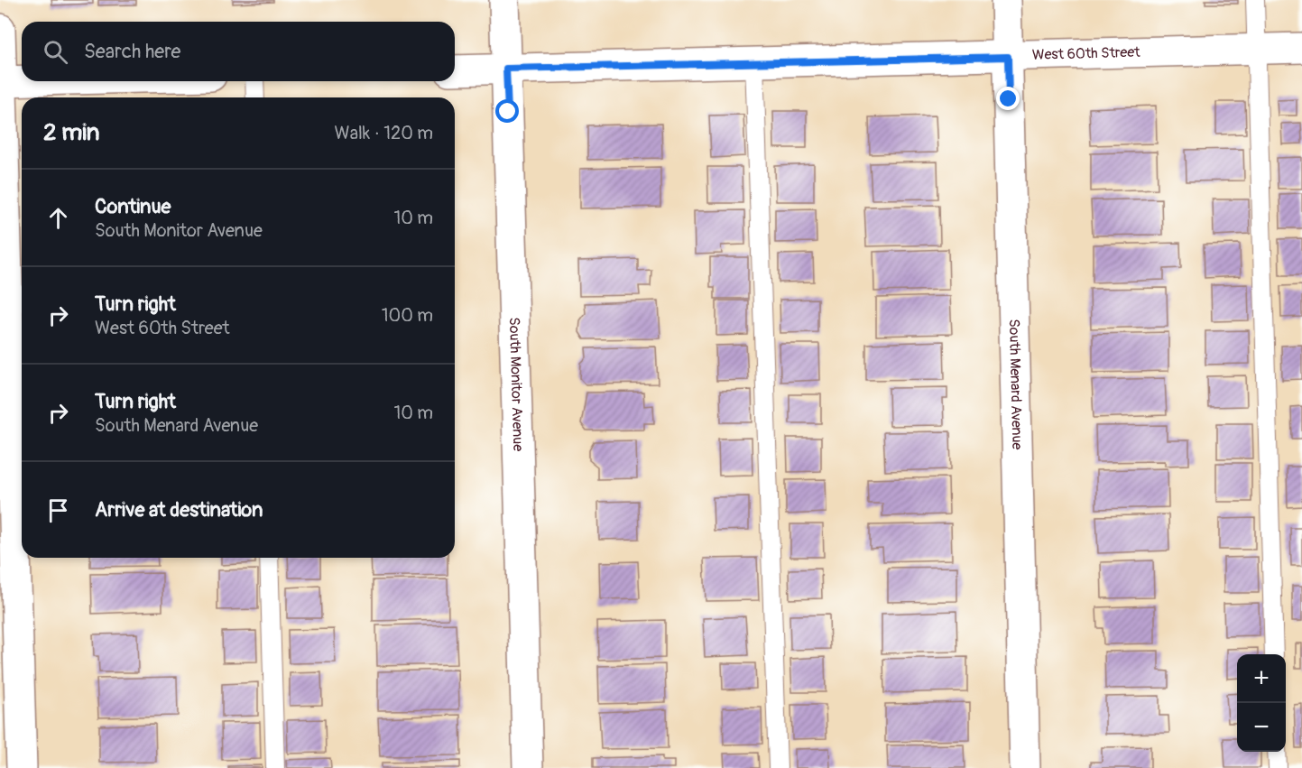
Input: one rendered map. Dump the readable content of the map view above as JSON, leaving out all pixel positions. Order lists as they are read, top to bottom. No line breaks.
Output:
{"streets":{"street":["West 60th Street","South Monitor Avenue","South Menard Avenue"]},"crossings":[["West 60th Street","South Monitor Avenue"],["West 60th Street","South Menard Avenue"]],"page":{"search":"Search here","heading":["2 min","Walk · 120 m"],"list":[["Continue","South Monitor Avenue","10 m"],["Turn right","West 60th Street","100 m"],["Turn right","South Menard Avenue","10 m"],"Arrive at destination"],"map_buttons":["+","−"]}}
